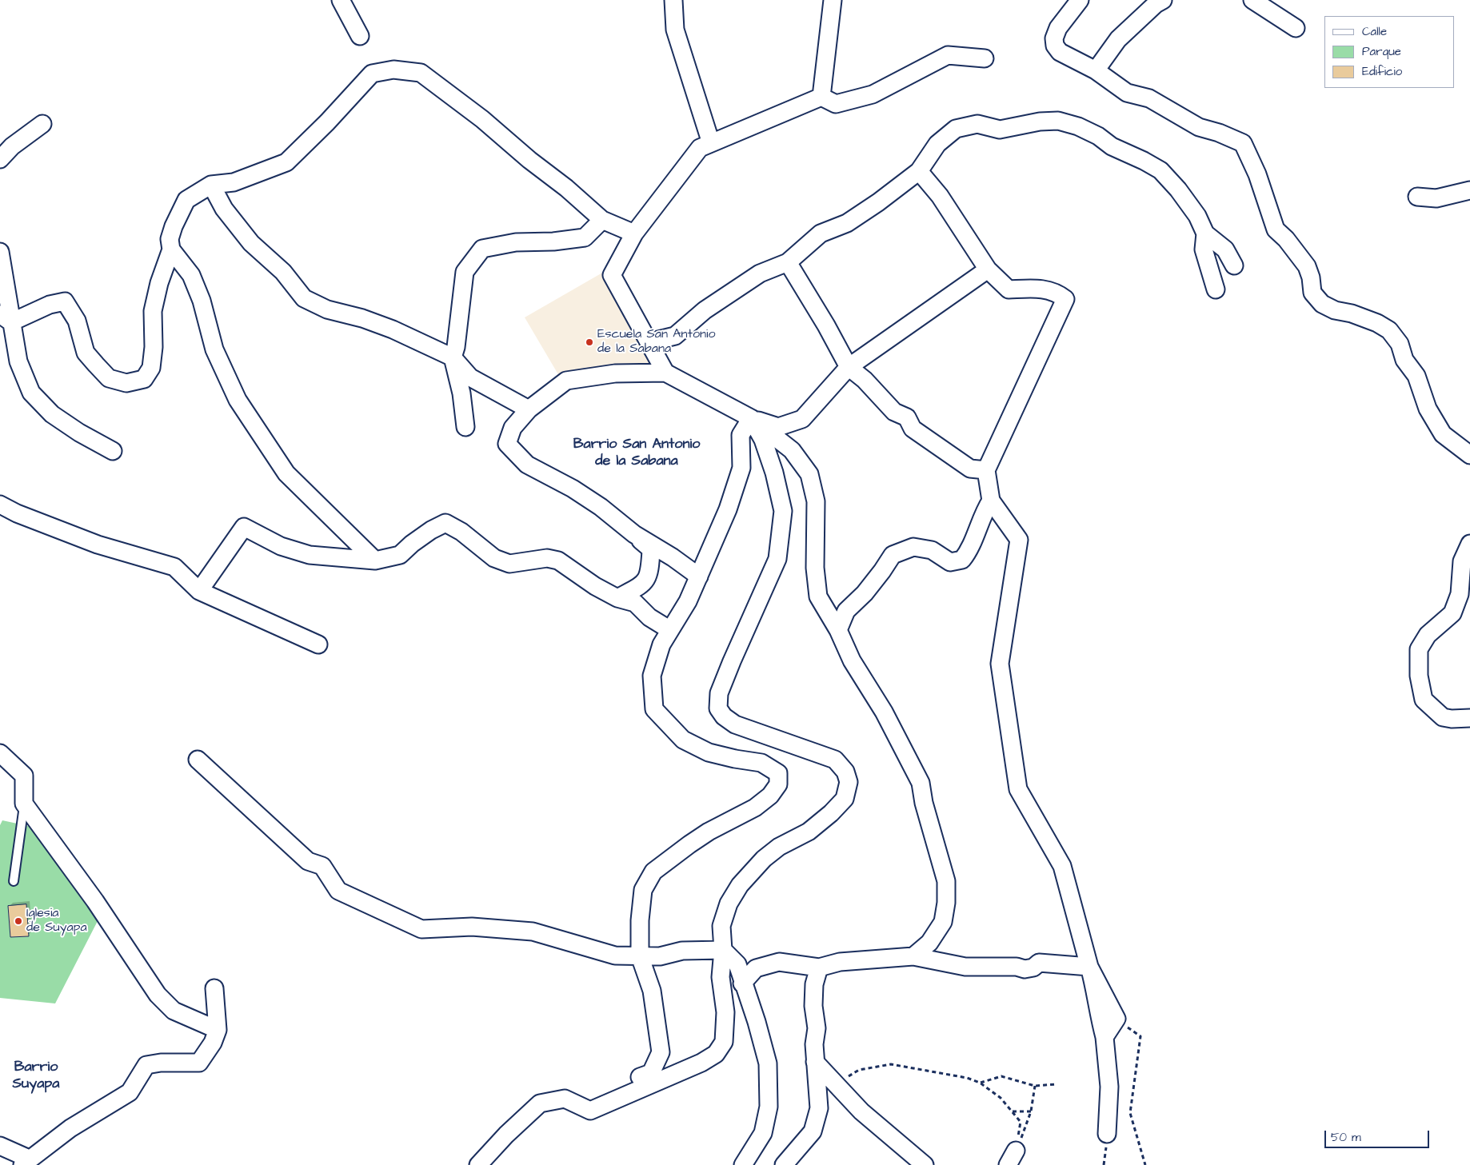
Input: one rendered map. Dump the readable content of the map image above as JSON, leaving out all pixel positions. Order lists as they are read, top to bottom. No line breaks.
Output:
{"districts":["Barrio San Antonio de la Sabana","Barrio Suyapa"],"places":["Escuela San Antonio de la Sabana","Iglesia de Suyapa"],"legend":["Calle","Parque","Edificio"],"scale_bar":"50 m"}
